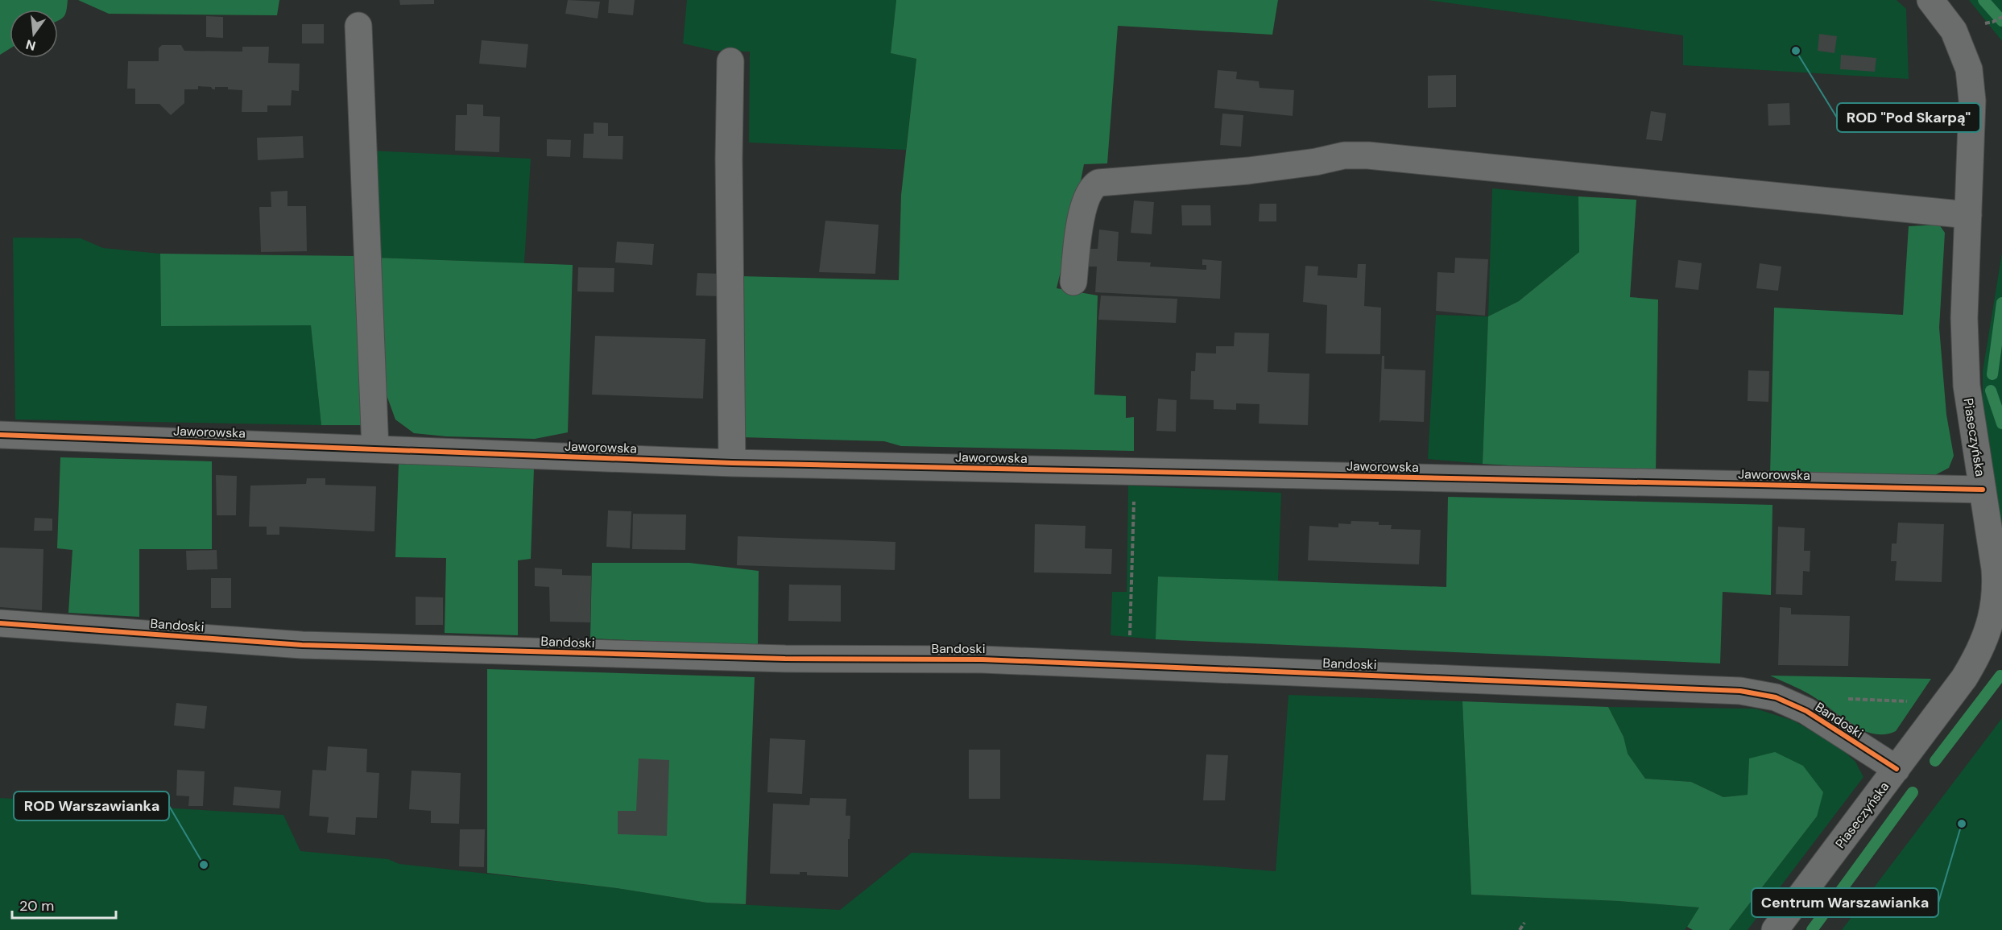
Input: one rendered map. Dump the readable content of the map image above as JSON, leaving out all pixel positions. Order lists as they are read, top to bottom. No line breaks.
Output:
{"streets":{"street":["Jaworowska","Piaseczyńska","Bandoski"]},"crossings":[["Jaworowska","Piaseczyńska"],["Piaseczyńska","Bandoski"]],"places":["ROD \"Pod Skarpą\"","Centrum Warszawianka","ROD Warszawianka"],"scale_bar":"20 m","north":"bottom"}
